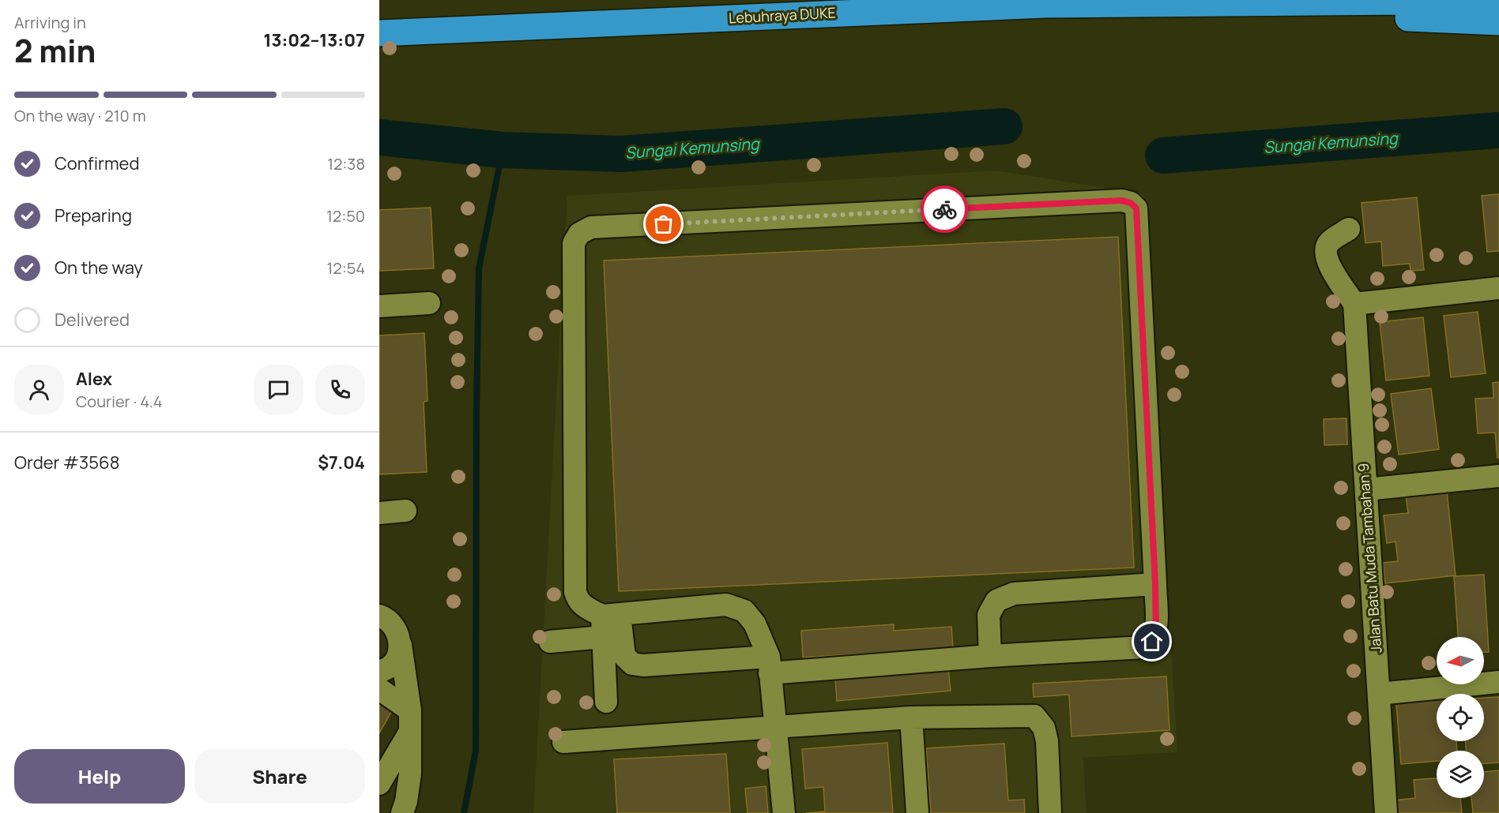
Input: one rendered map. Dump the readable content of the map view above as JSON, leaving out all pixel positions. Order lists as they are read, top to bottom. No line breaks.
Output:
{"streets":{"highway":["Lebuhraya DUKE"],"street":["Jalan Batu Muda Tambahan 9"]},"water":["Sungai Kemunsing"],"north":"left","page":{"heading":["2 min","Arriving in","13:02–13:07"],"panel":["Alex","Courier · 4.4","Order #3568","$7.04"],"bar":"On the way · 210 m","list":[["Confirmed","12:38"],["Preparing","12:50"],["On the way","12:54"],"Delivered"],"buttons":["Help","Share"]}}
